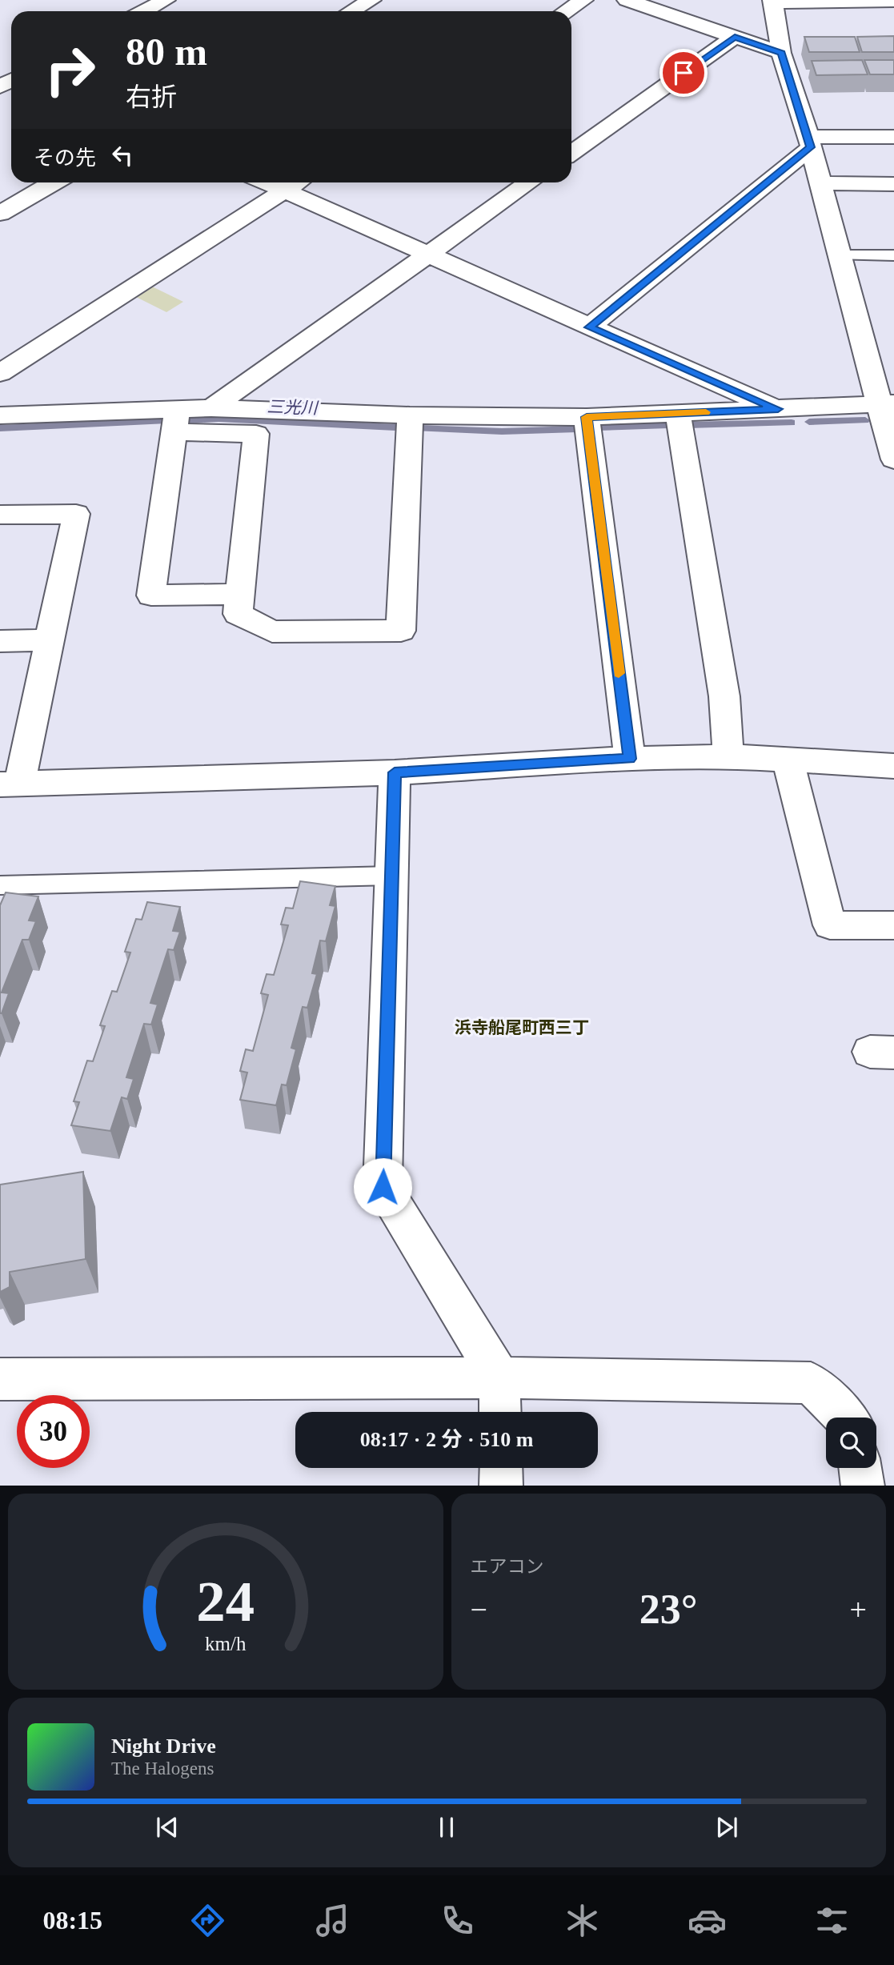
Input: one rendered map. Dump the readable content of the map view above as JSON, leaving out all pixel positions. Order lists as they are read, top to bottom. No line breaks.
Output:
{"districts":["浜寺船尾町西三丁"],"water":["三光川"],"page":{"turn":["80 m","右折"],"then":"その先","limit":"30","trip":"08:17 · 2 分 · 510 m","tile":"エアコン","heat":["−","23°","+"],"song":["Night Drive","The Halogens"],"tabs":"08:15","gauge":["24","km/h"]}}
